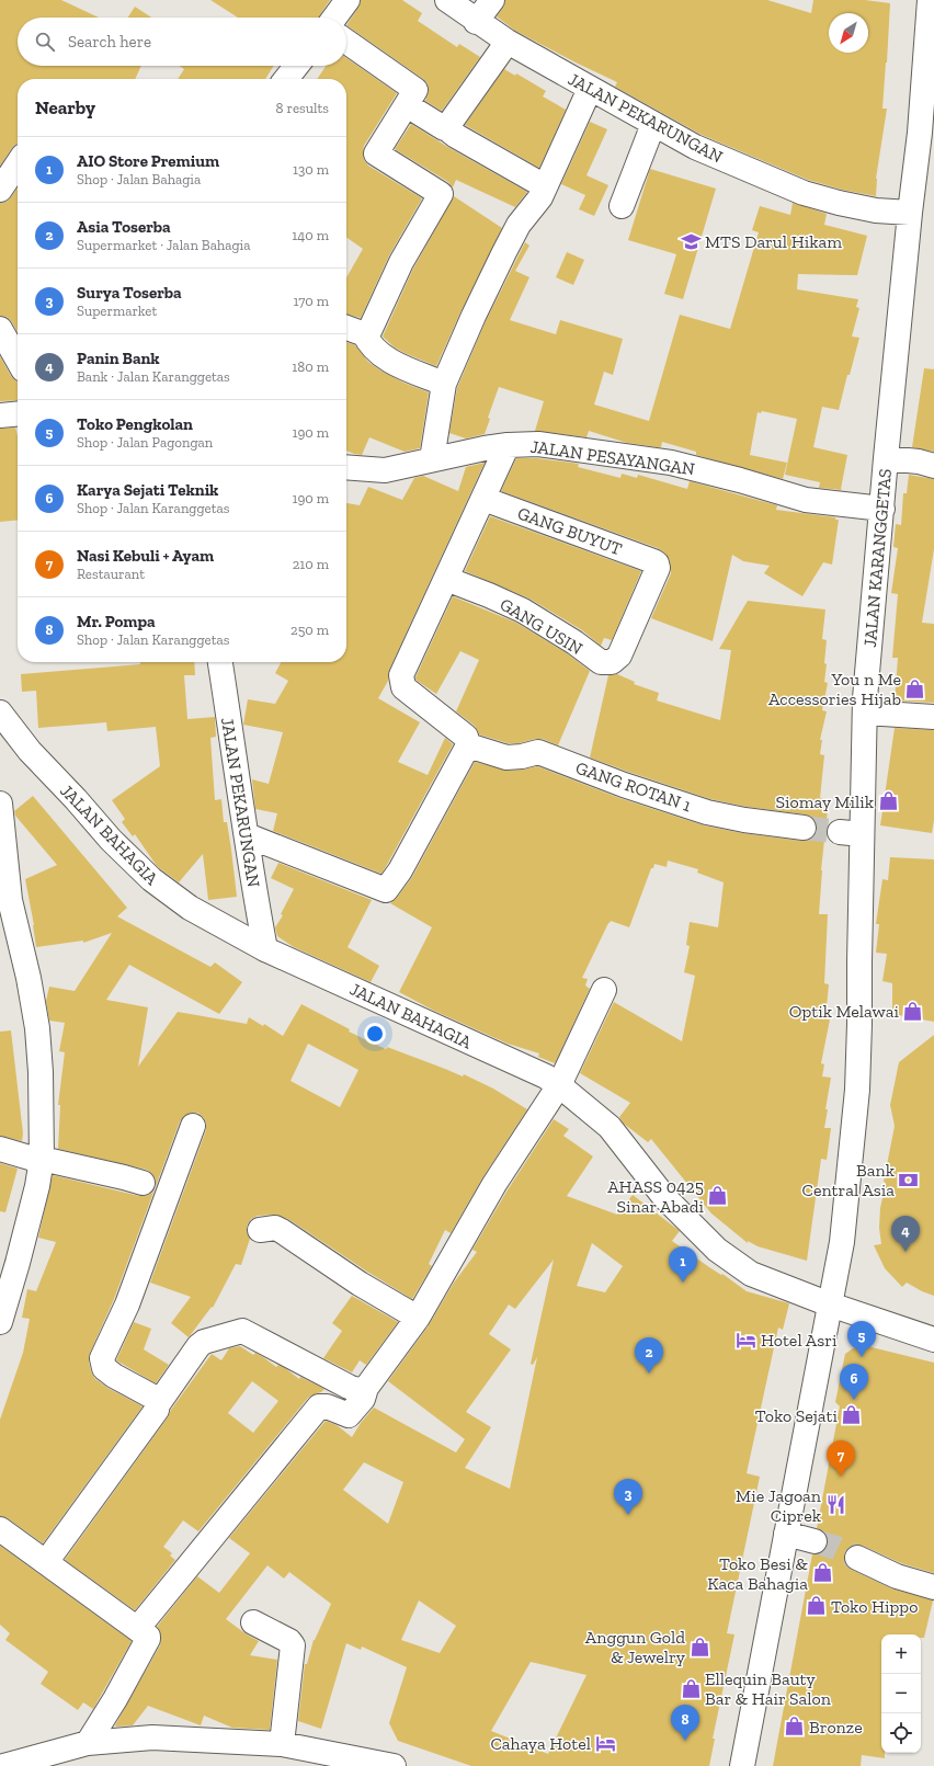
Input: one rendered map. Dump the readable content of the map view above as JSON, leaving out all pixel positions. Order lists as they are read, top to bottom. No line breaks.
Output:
{"streets":{"street":["JALAN PEKARUNGAN","JALAN PESAYANGAN","GANG BUYUT","JALAN KARANGGETAS","GANG USIN","GANG ROTAN 1","JALAN BAHAGIA"]},"crossings":[["JALAN PEKARUNGAN","JALAN KARANGGETAS"],["JALAN PEKARUNGAN","JALAN BAHAGIA"],["JALAN PESAYANGAN","JALAN KARANGGETAS"],["GANG BUYUT","GANG USIN"],["JALAN KARANGGETAS","JALAN BAHAGIA"]],"places":{"school or university":["MTS Darul Hikam"],"shop":["You n Me Accessories Hijab","Siomay Milik","Optik Melawai","AHASS 0425 Sinar Abadi","Toko Sejati","Toko Besi & Kaca Bahagia","Toko Hippo","Anggun Gold & Jewelry","Ellequin Bauty Bar & Hair Salon","Bronze"],"bank":["Bank Central Asia"],"hotel":["Hotel Asri","Cahaya Hotel"],"restaurant":["Mie Jagoan Ciprek"]},"north":"bottom left","page":{"search":"Search here","heading":["Nearby","8 results"],"list":[{"mark":"1","name":"AIO Store Premium","note":"Shop · Jalan Bahagia","value":"130 m"},{"mark":"2","name":"Asia Toserba","note":"Supermarket · Jalan Bahagia","value":"140 m"},{"mark":"3","name":"Surya Toserba","note":"Supermarket","value":"170 m"},{"mark":"4","name":"Panin Bank","note":"Bank · Jalan Karanggetas","value":"180 m"},{"mark":"5","name":"Toko Pengkolan","note":"Shop · Jalan Pagongan","value":"190 m"},{"mark":"6","name":"Karya Sejati Teknik","note":"Shop · Jalan Karanggetas","value":"190 m"},{"mark":"7","name":"Nasi Kebuli + Ayam","note":"Restaurant","value":"210 m"},{"mark":"8","name":"Mr. Pompa","note":"Shop · Jalan Karanggetas","value":"250 m"}],"pins":["4","1","5","2","6","7","3","8"],"map_buttons":["+","−"]}}
